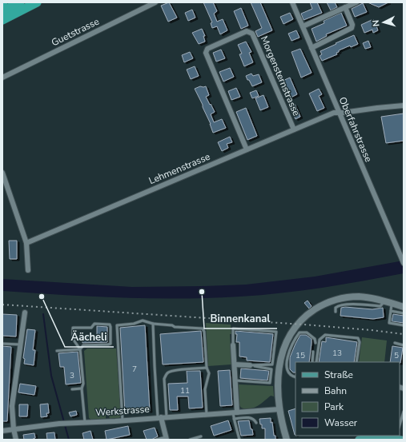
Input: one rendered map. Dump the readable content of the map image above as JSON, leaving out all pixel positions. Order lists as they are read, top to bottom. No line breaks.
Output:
{"streets":{"street":["Guetstrasse","Morgensternstrasse","Oberfahrstrasse","Lehmenstrasse","Werkstrasse"]},"crossings":[["Morgensternstrasse","Lehmenstrasse"],["Oberfahrstrasse","Lehmenstrasse"]],"places":["Binnenkanal","Äächeli"],"house_numbers":["13","15","5","7","3","11"],"legend":["Straße","Bahn","Park","Wasser"],"north":"left"}
